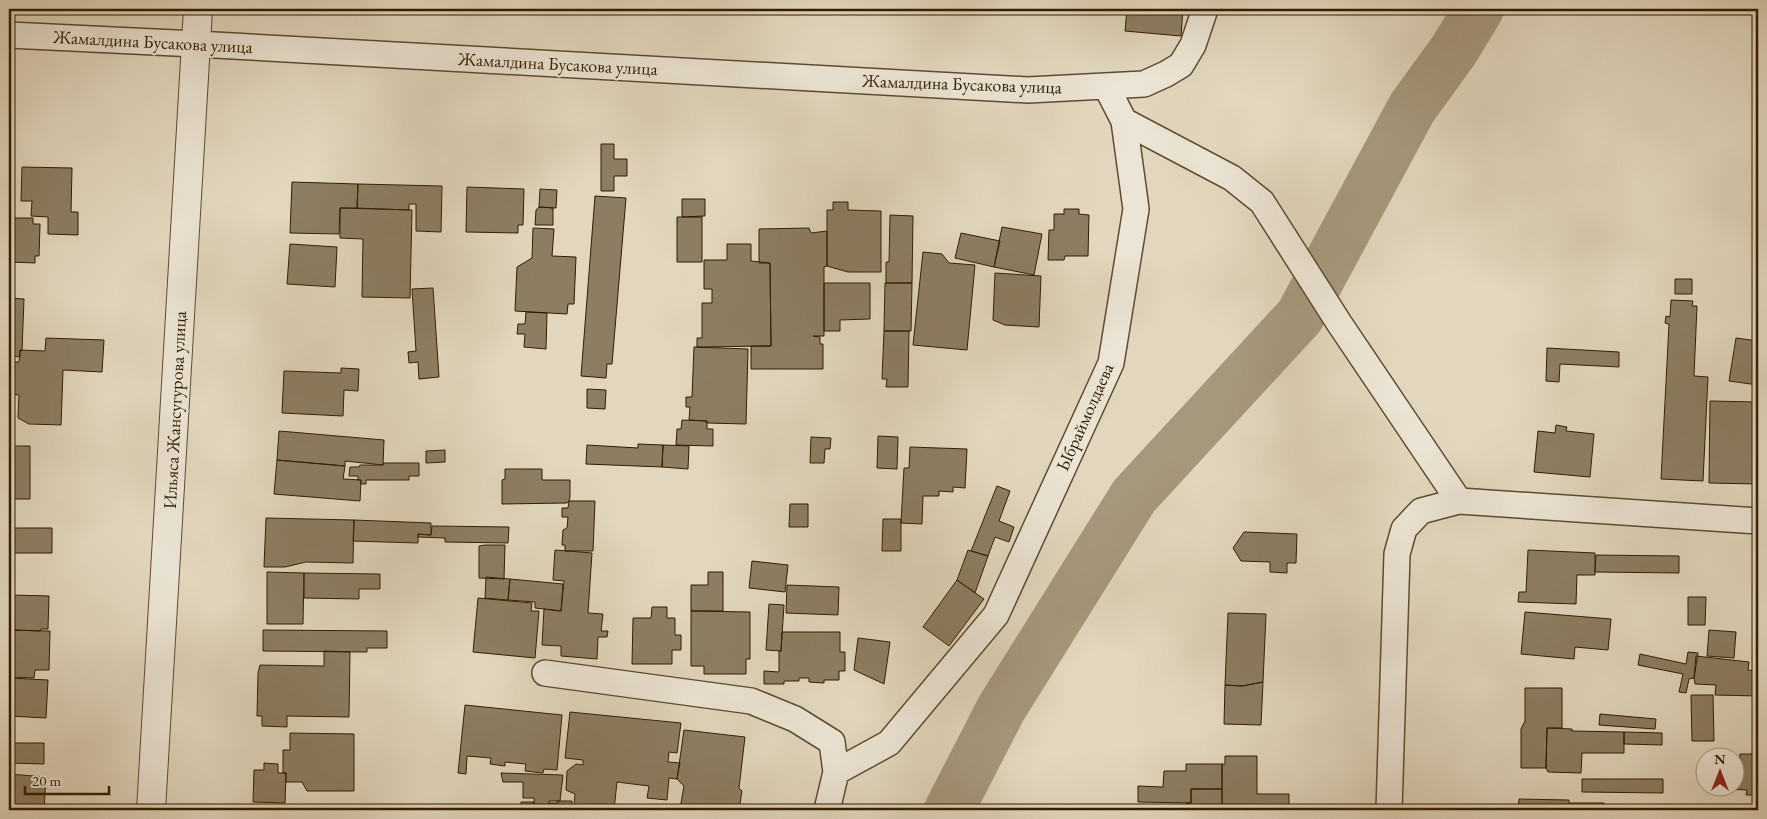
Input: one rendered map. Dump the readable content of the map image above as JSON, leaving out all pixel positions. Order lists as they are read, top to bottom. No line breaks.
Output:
{"streets":{"street":["Жамалдина Бусакова улица","Ильяса Жансугурова улица","Ыбраймолдаева"]},"crossings":[["Жамалдина Бусакова улица","Ильяса Жансугурова улица"],["Жамалдина Бусакова улица","Ыбраймолдаева"]],"scale_bar":"20 m","north":"top"}
